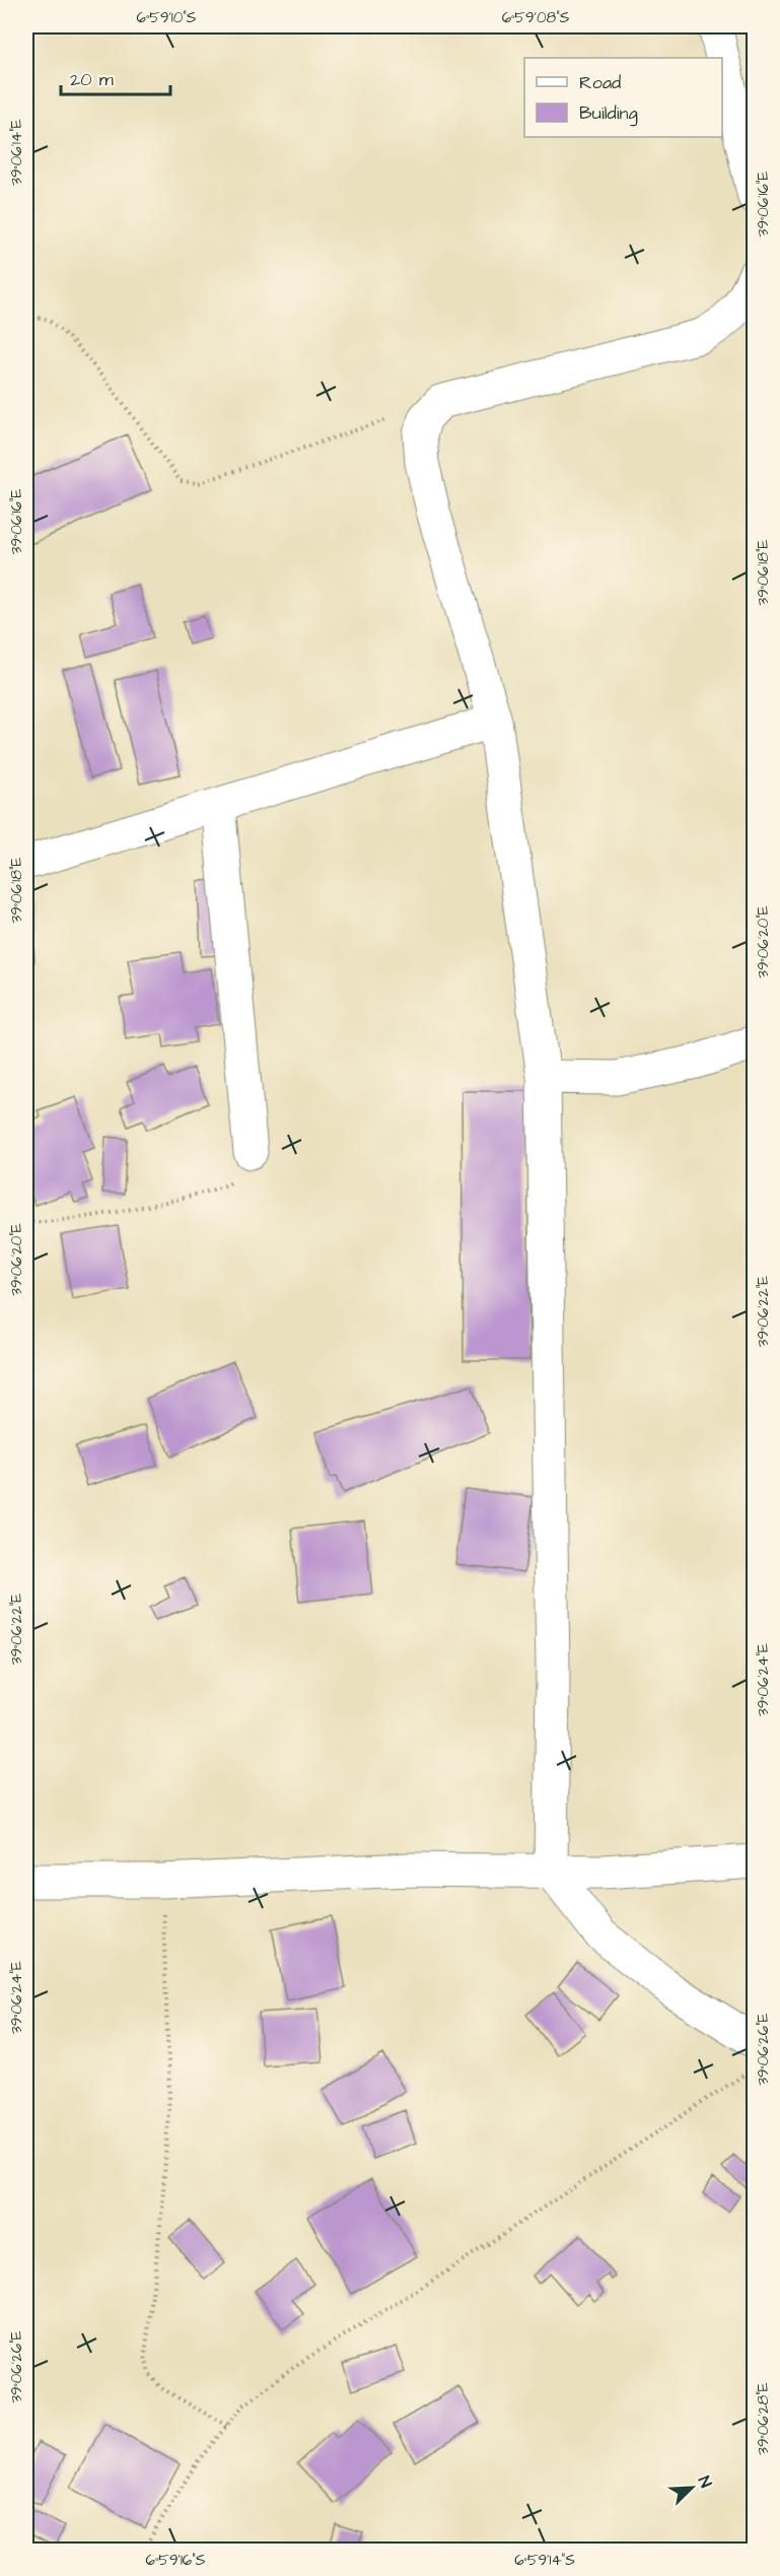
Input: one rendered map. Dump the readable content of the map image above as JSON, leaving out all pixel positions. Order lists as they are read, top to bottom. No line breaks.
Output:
{"legend":["Road","Building"],"scale_bar":"20 m","north":"top right","coordinates":["6°59'10\"S","6°59'08\"S","39°06'14\"E","39°06'16\"E","39°06'18\"E","39°06'20\"E","39°06'22\"E","39°06'24\"E","39°06'26\"E","39°06'28\"E","6°59'16\"S","6°59'14\"S"]}
